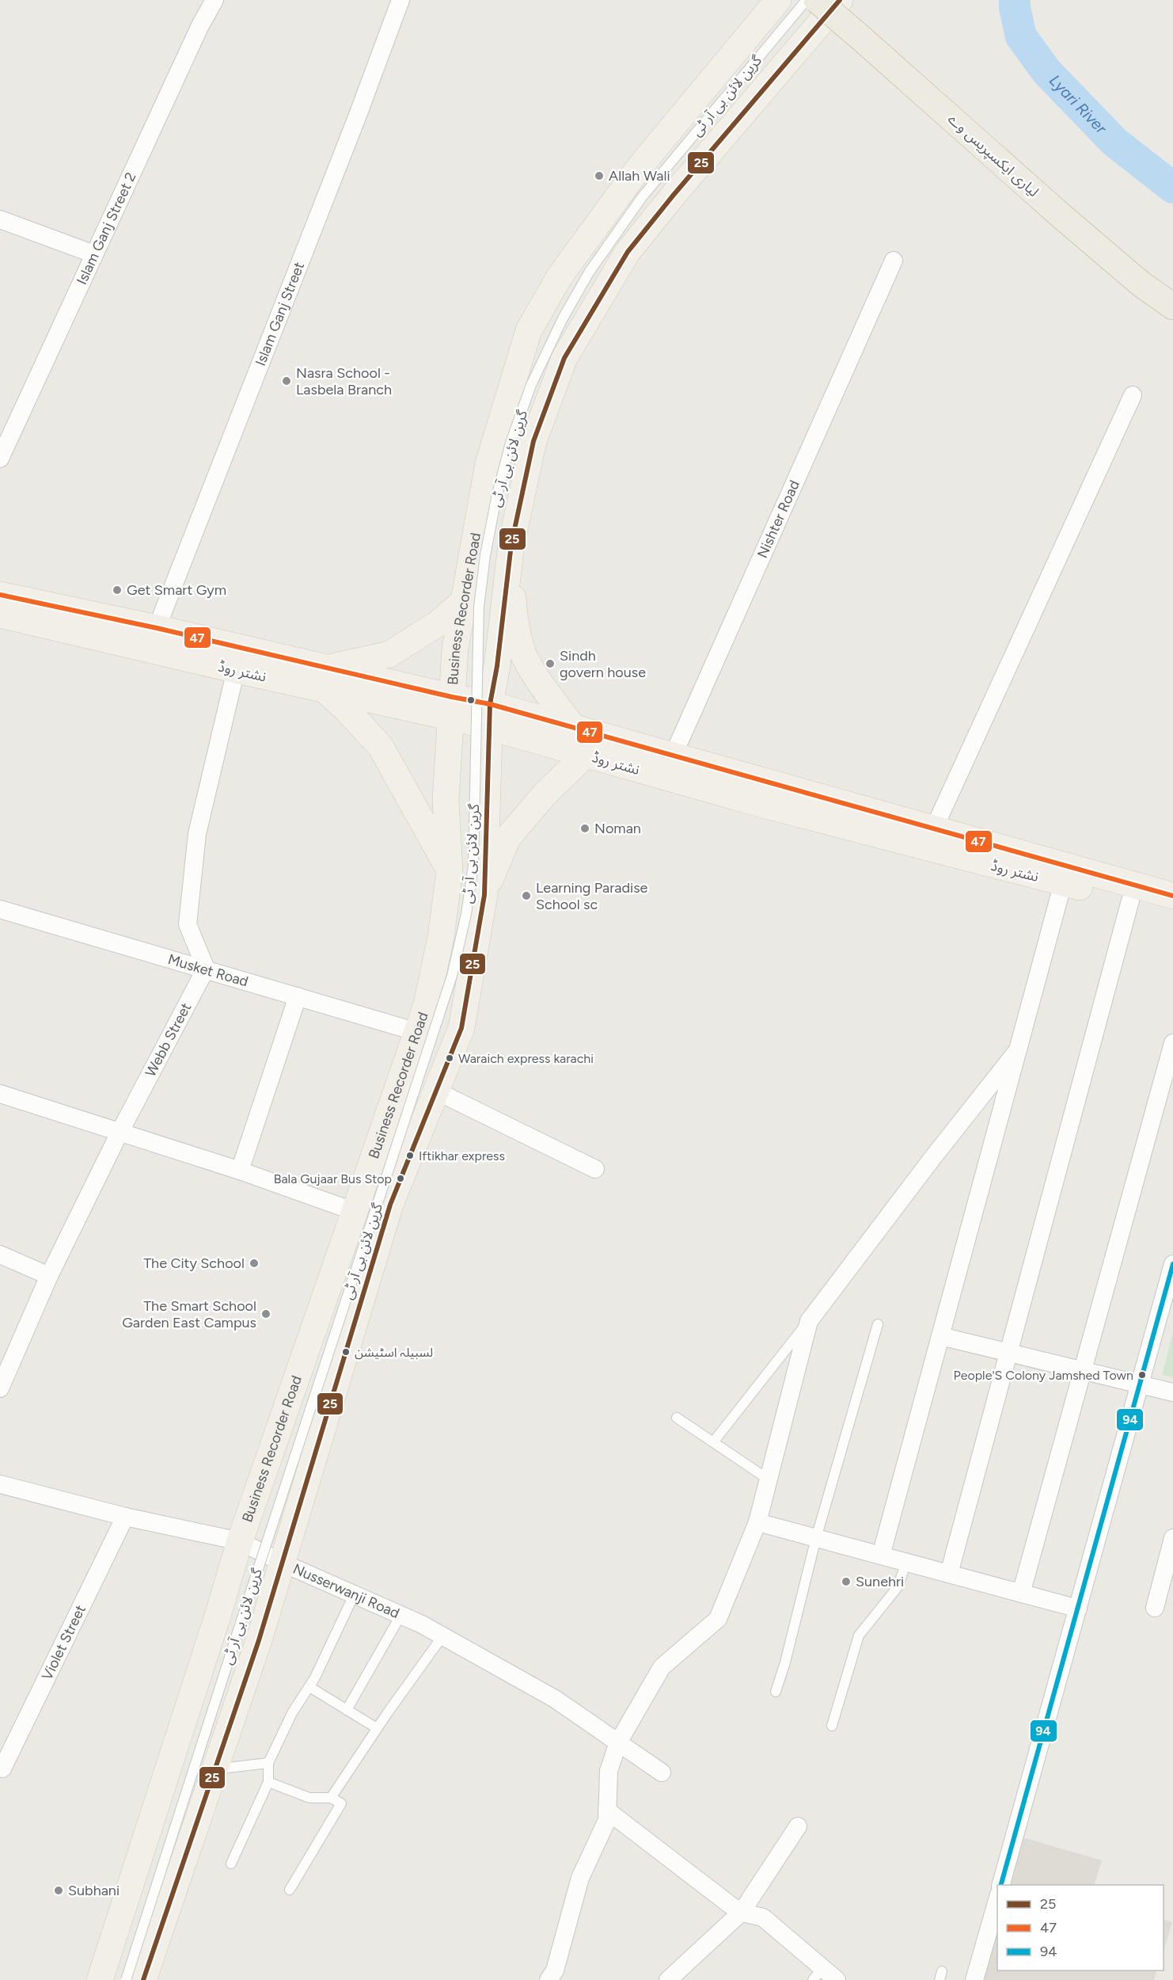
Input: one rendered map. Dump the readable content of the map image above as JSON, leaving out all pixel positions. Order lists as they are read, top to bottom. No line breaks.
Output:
{"streets":{"highway":["لیاری ایکسپریس وے"],"main road":["Business Recorder Road","نشتر روڈ"],"street":["Islam Ganj Street 2","Islam Ganj Street","Nishter Road","Musket Road","Webb Street","Nusserwanji Road","Violet Street"],"lane":["گرین لائن بی آر ٹی"]},"crossings":[["Islam Ganj Street","نشتر روڈ"],["Nishter Road","نشتر روڈ"],["Business Recorder Road","نشتر روڈ"],["Business Recorder Road","Musket Road"],["Business Recorder Road","Nusserwanji Road"],["Musket Road","Webb Street"],["Nusserwanji Road","Violet Street"]],"water":["Lyari River"],"places":["Allah Wali","Nasra School - Lasbela Branch","Get Smart Gym","Sindh govern house","Noman","Learning Paradise School sc","Waraich express karachi","Iftikhar express","Bala Gujaar Bus Stop","The City School","The Smart School Garden East Campus","لسبیلہ اسٹیشن","People'S Colony Jamshed Town","Sunehri","Subhani"],"lines":["transit line 25","transit line 47","transit line 94"],"legend":["25","47","94"]}
